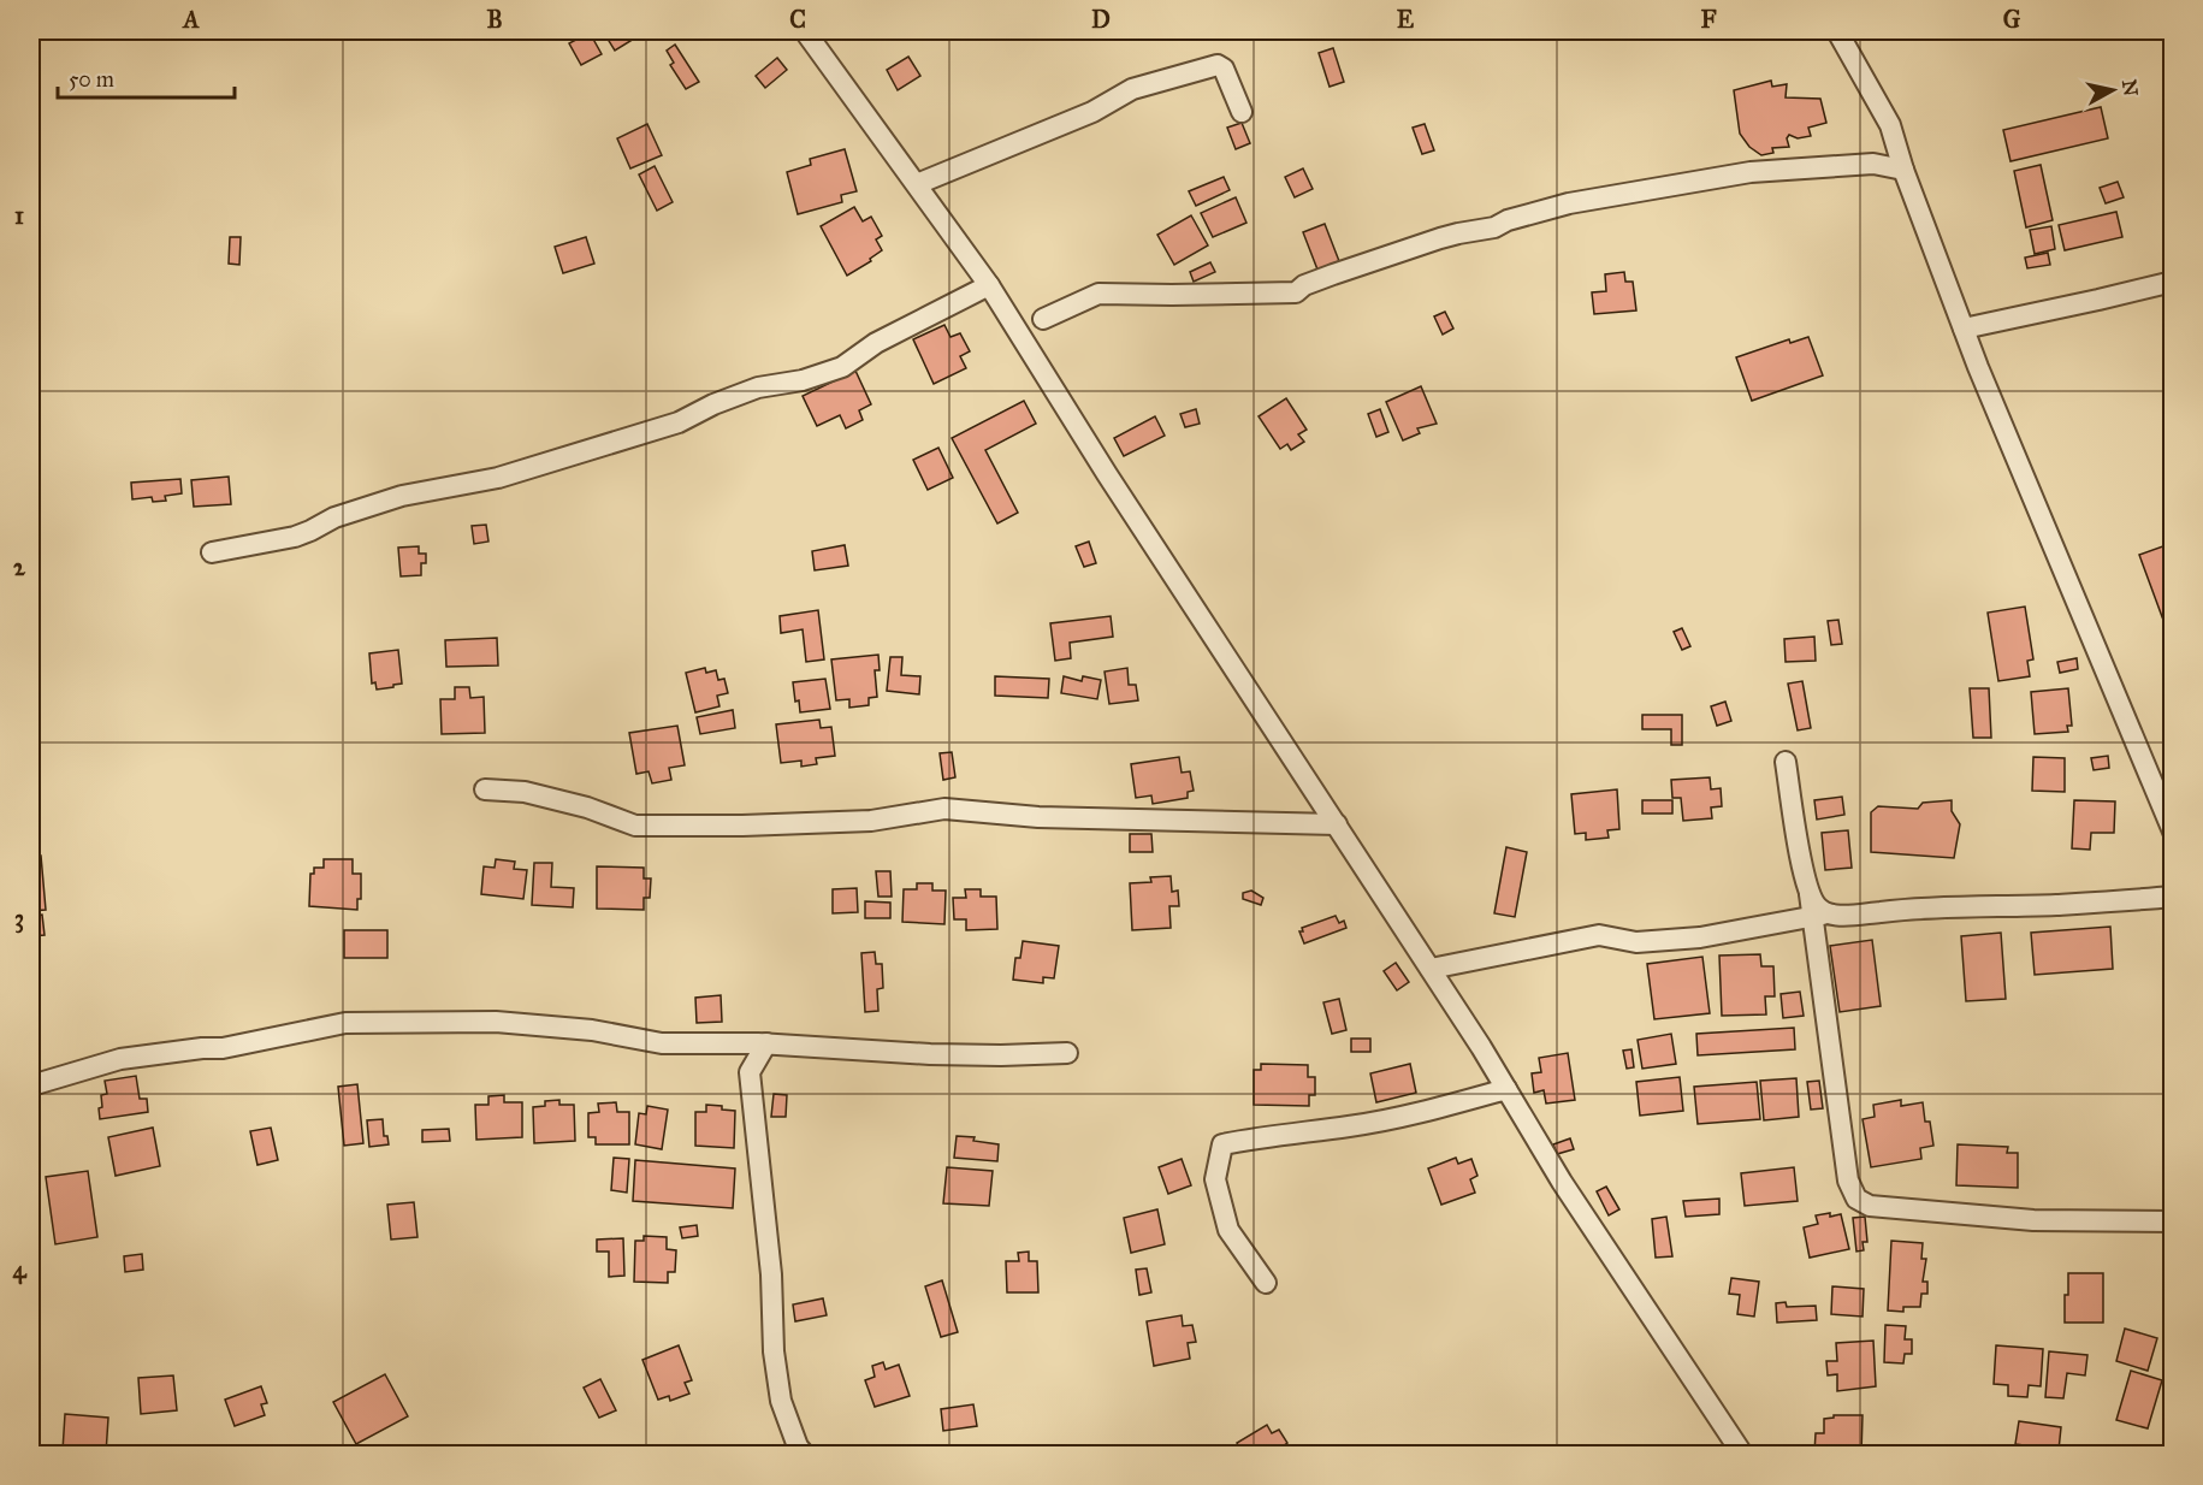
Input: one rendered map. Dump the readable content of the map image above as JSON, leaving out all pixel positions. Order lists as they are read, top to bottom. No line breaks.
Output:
{"scale_bar":"50 m","north":"right","grid":{"columns":["A","B","C","D","E","F","G"],"rows":["1","2","3","4"]}}
